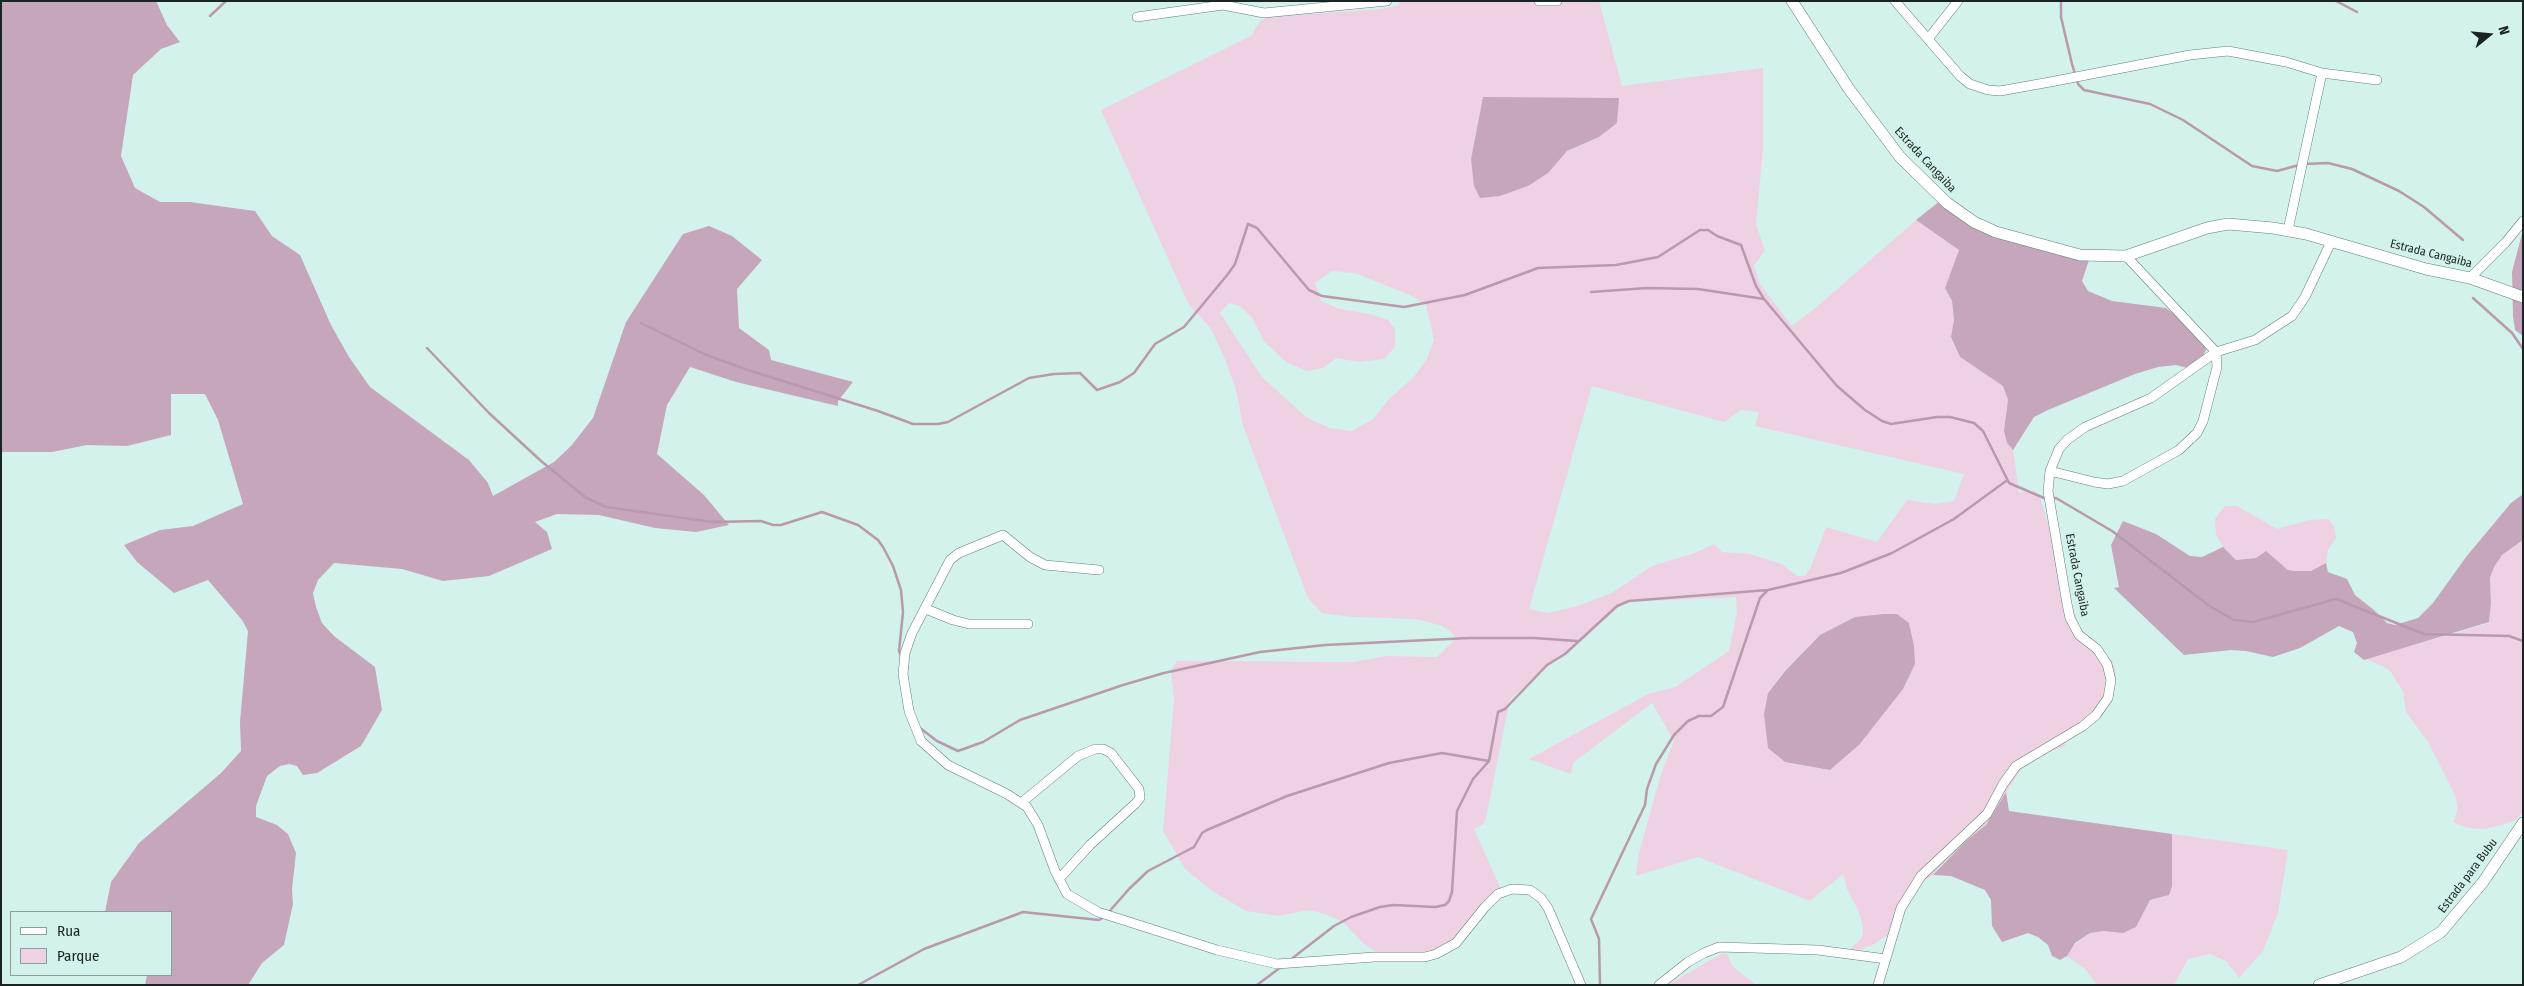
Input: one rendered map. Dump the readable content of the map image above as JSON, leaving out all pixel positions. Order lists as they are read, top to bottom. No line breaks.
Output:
{"streets":{"street":["Estrada Cangaiba","Estrada para Bubu"]},"legend":["Rua","Parque"],"north":"right"}
